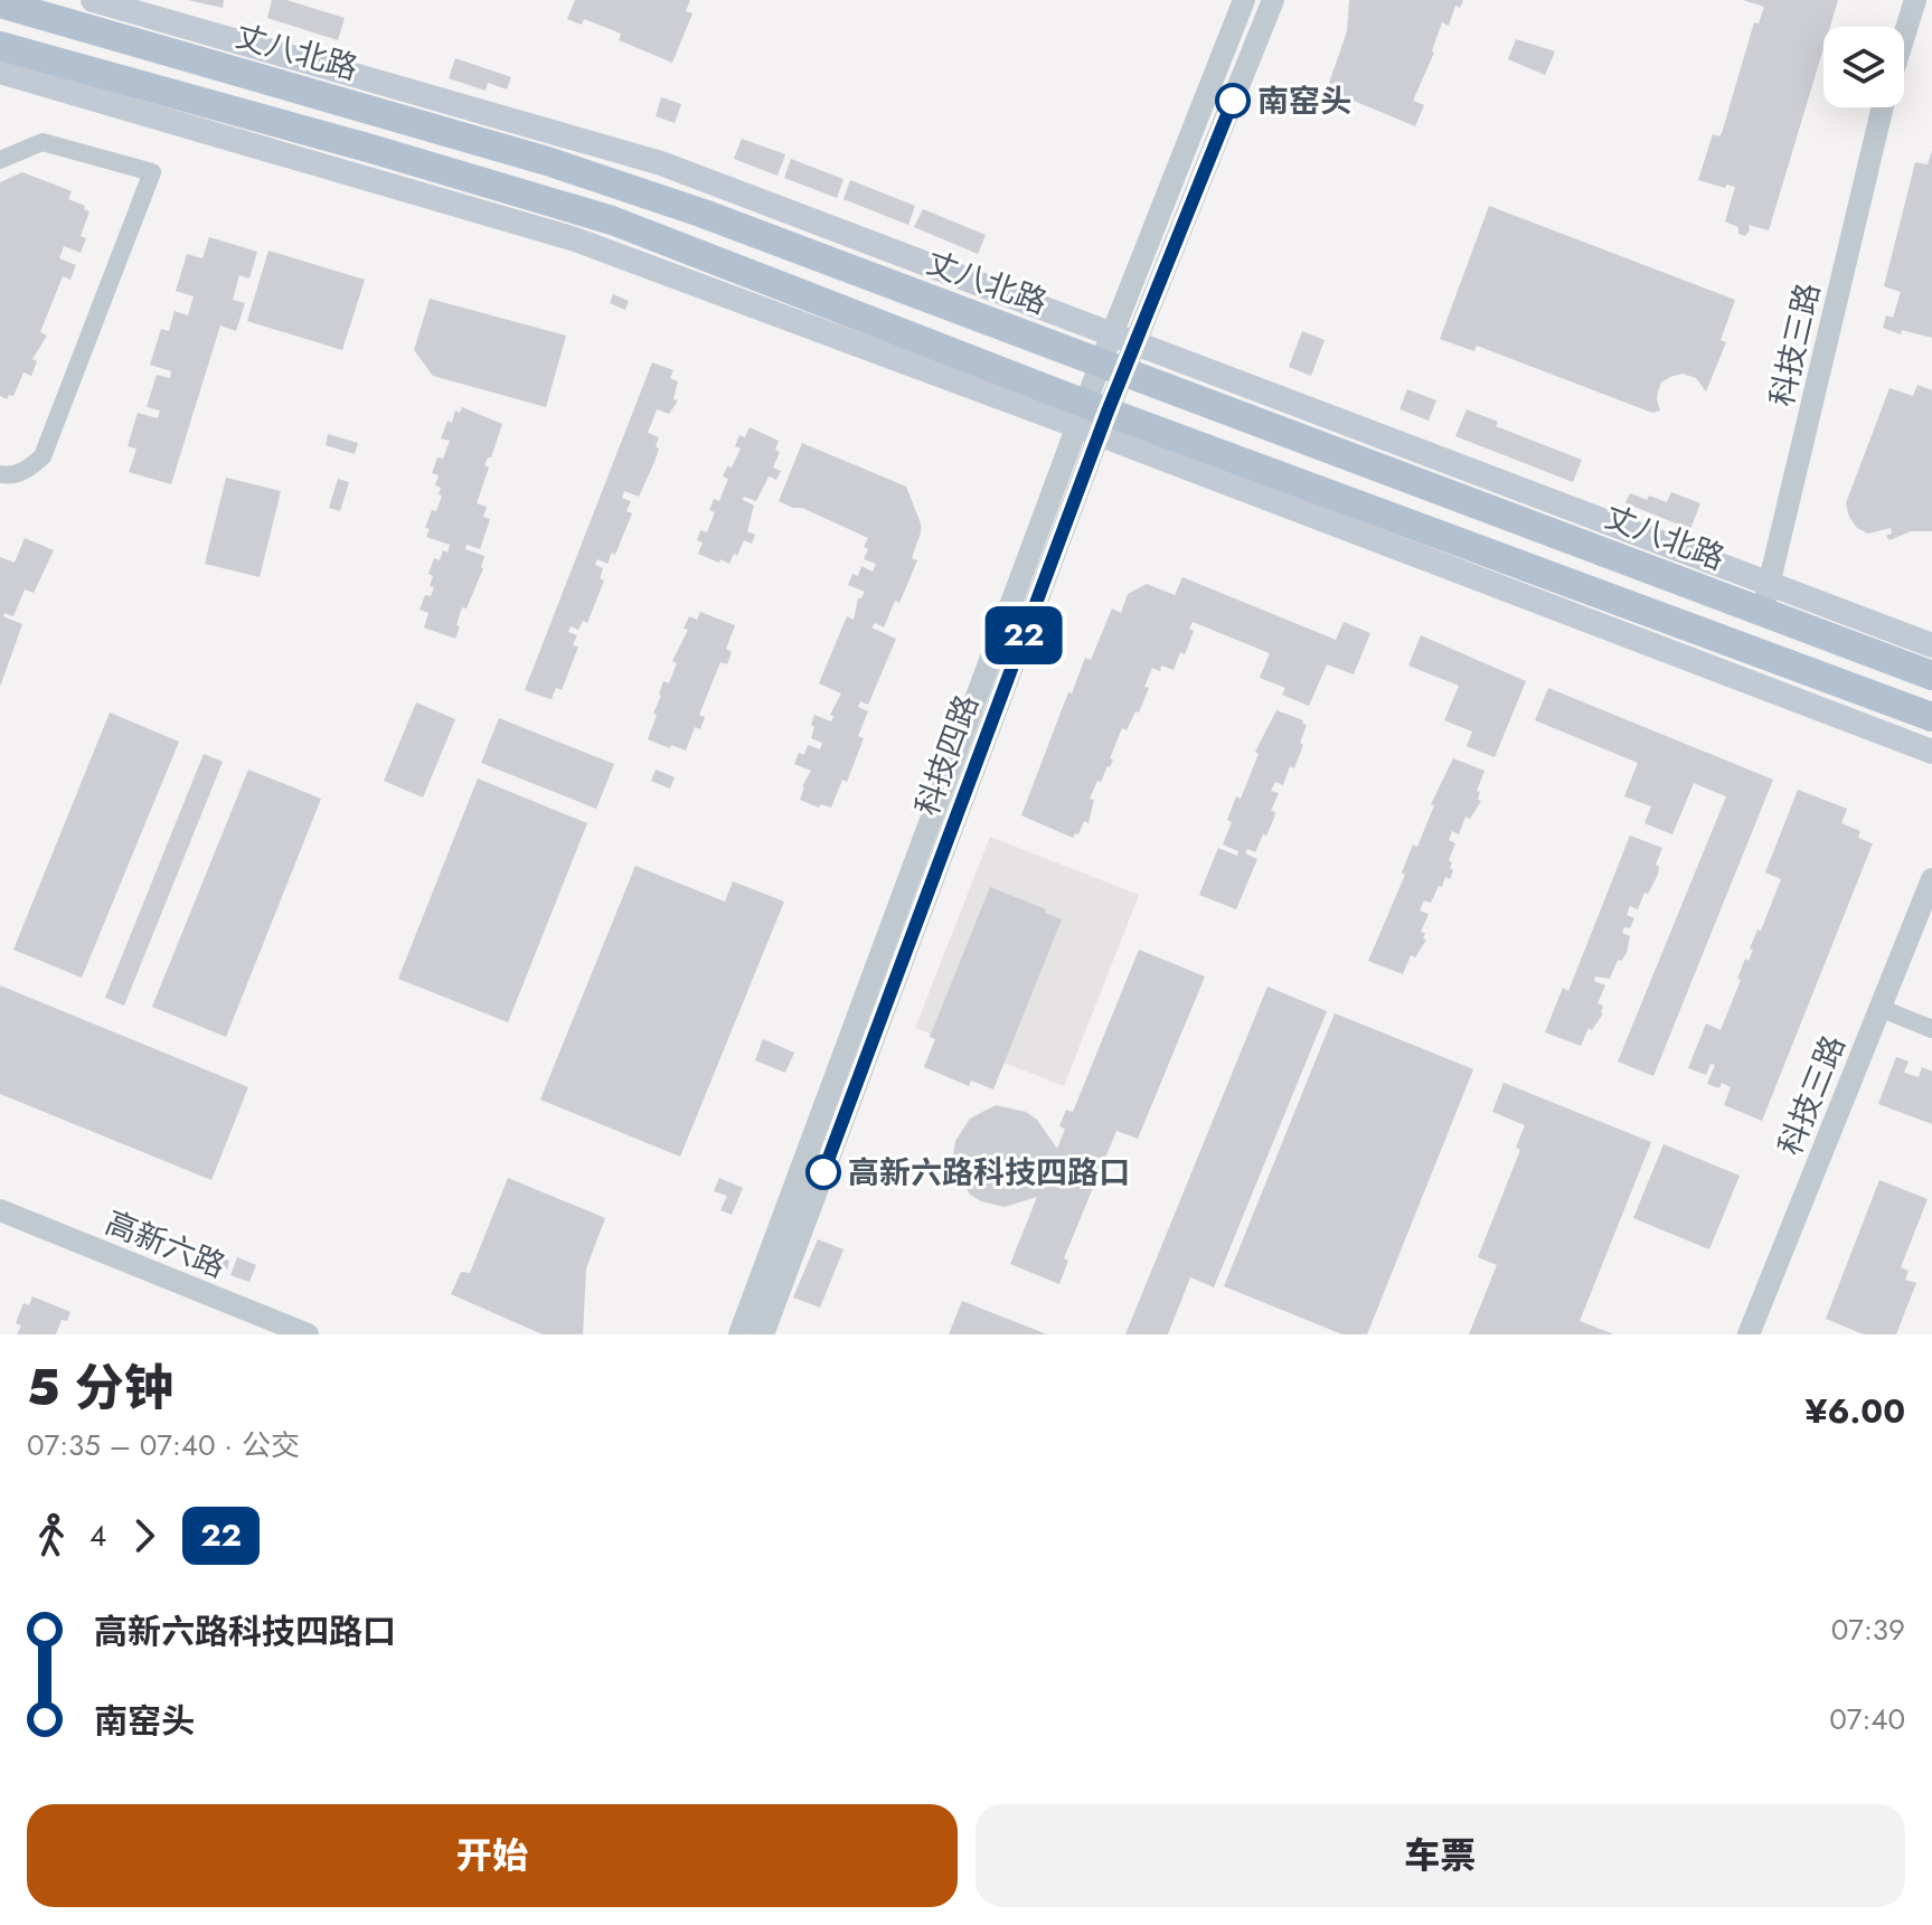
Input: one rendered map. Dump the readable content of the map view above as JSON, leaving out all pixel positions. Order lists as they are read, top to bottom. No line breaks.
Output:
{"streets":{"main road":["丈八北路"],"street":["科技三路","科技四路","高新六路"]},"crossings":[["丈八北路","科技三路"],["丈八北路","科技四路"]],"places":["南窑头","高新六路科技四路口"],"lines":["bus line 22"],"page":{"on_map":"22","heading":["5 分钟","07:35 – 07:40 · 公交","¥6.00"],"legs":["4","22"],"list":[{"name":"高新六路科技四路口","value":"07:39"},{"name":"南窑头","value":"07:40"}],"buttons":["开始","车票"]}}
